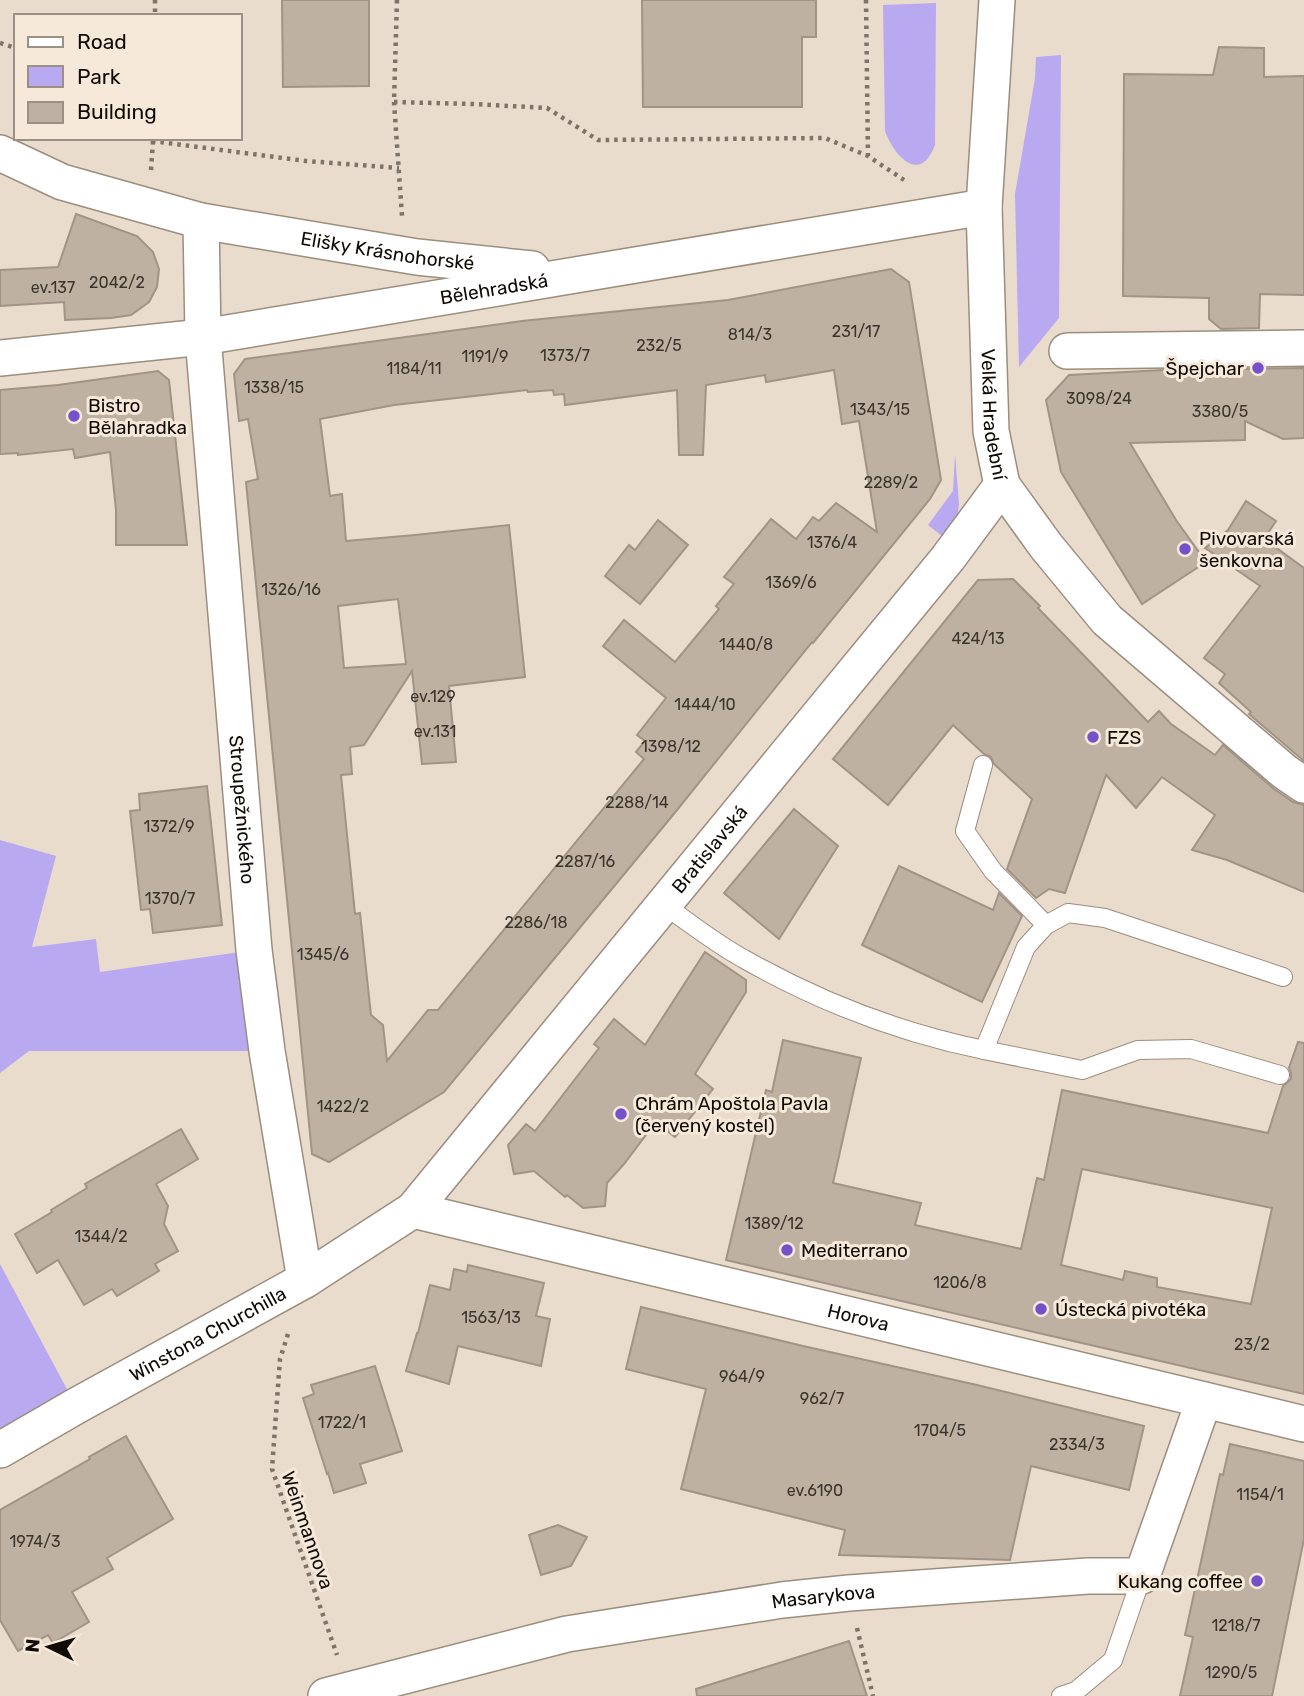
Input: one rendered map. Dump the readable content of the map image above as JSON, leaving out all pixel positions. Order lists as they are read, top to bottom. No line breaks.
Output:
{"streets":{"street":["Elišky Krásnohorské","Bělehradská","Velká Hradební","Stroupežnického","Bratislavská","Horova","Winstona Churchilla","Masarykova"],"path":["Weinmannova"]},"crossings":[["Elišky Krásnohorské","Bělehradská"],["Bělehradská","Velká Hradební"],["Bělehradská","Stroupežnického"],["Velká Hradební","Bratislavská"],["Stroupežnického","Winstona Churchilla"],["Stroupežnického","Weinmannova"],["Bratislavská","Horova"],["Bratislavská","Winstona Churchilla"],["Horova","Winstona Churchilla"],["Winstona Churchilla","Weinmannova"]],"places":["Špejchar","Bistro Bělahradka","Pivovarská šenkovna","FZS","Chrám Apoštola Pavla (červený kostel)","Mediterrano","Ústecká pivotéka","Kukang coffee"],"house_numbers":["2042/2","ev.137","231/17","814/3","232/5","1373/7","1191/9","1184/11","1338/15","3098/24","1343/15","3380/5","2289/2","1376/4","1369/6","1326/16","424/13","1440/8","ev.129","1444/10","ev.131","1398/12","2288/14","1372/9","2287/16","1370/7","2286/18","1345/6","1422/2","1389/12","1344/2","1206/8","1563/13","23/2","964/9","962/7","1722/1","1704/5","2334/3","ev.6190","1154/1","1974/3","1218/7","1290/5"],"legend":["Road","Park","Building"],"north":"left"}
